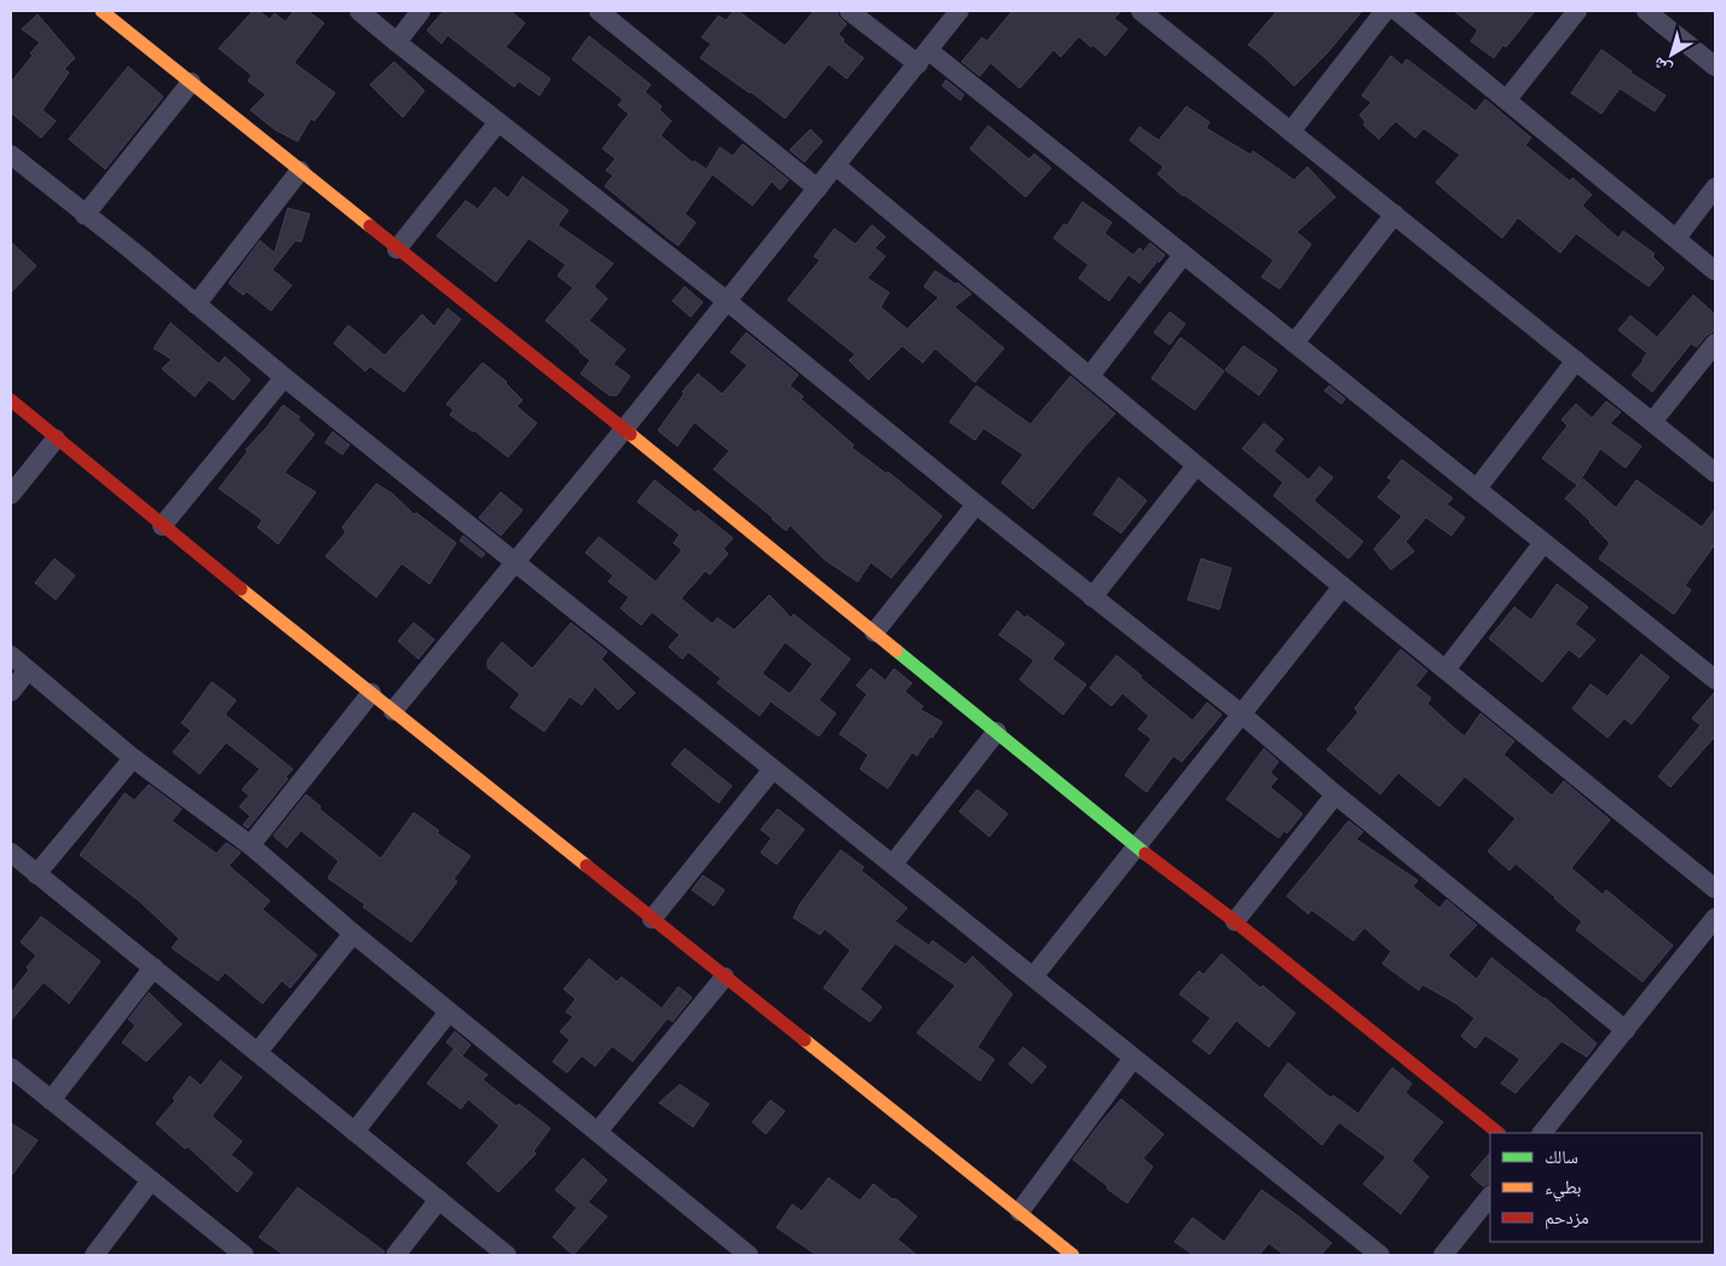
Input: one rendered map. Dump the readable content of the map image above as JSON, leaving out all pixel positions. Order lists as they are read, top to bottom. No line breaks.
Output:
{"legend":["سالك","بطيء","مزدحم"],"north":"bottom left"}
